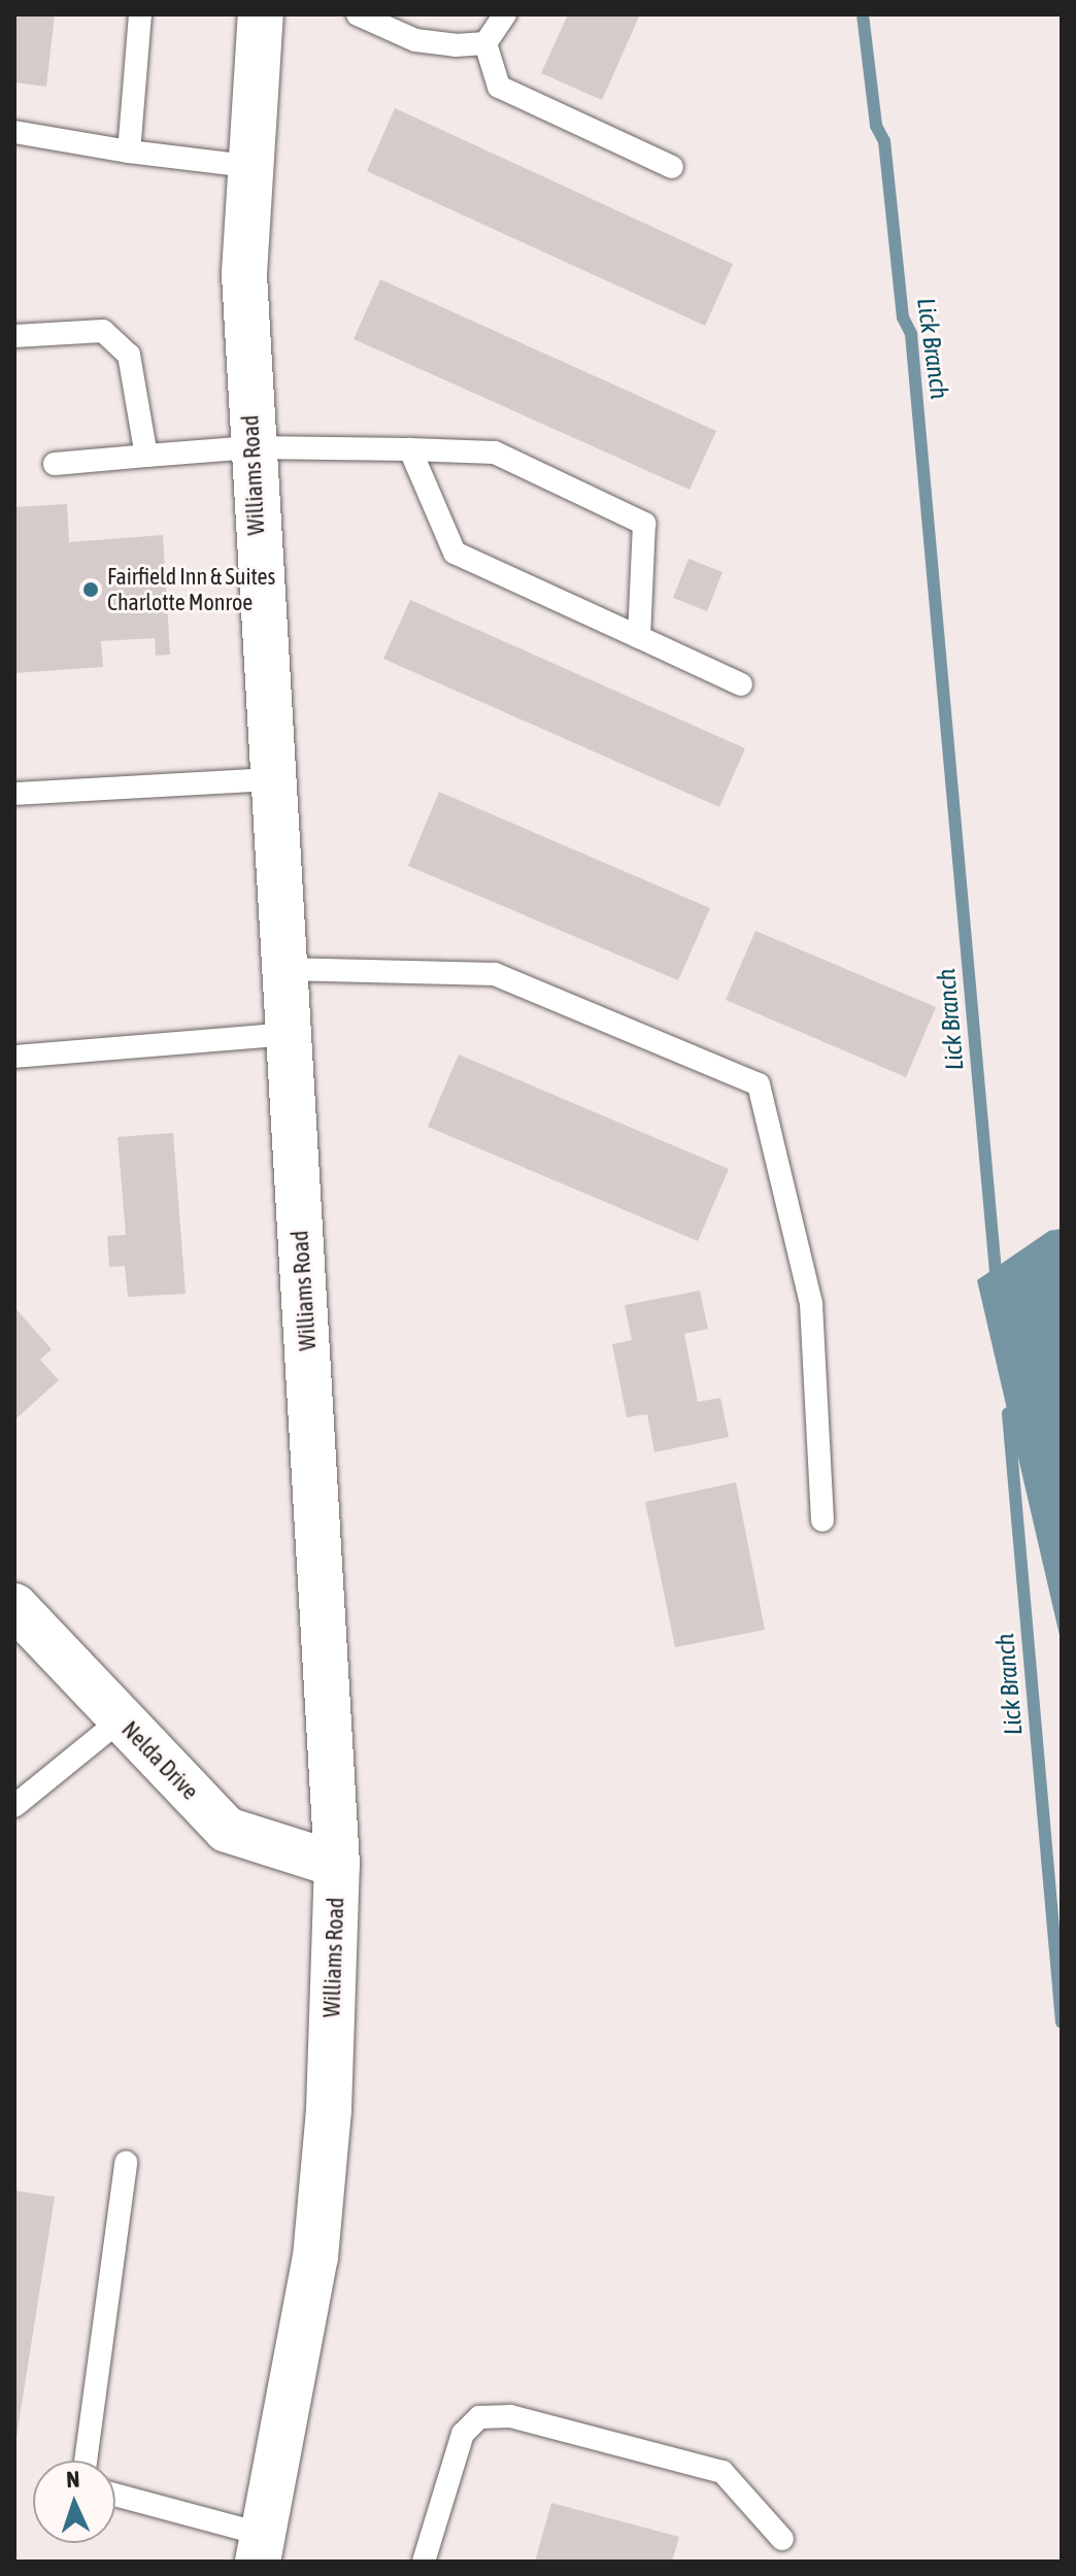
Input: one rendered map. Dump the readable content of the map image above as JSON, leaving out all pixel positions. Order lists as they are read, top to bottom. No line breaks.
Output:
{"streets":{"street":["Williams Road","Nelda Drive"]},"crossings":[["Williams Road","Nelda Drive"]],"water":["Lick Branch"],"places":["Fairfield Inn & Suites Charlotte Monroe"],"north":"top"}
